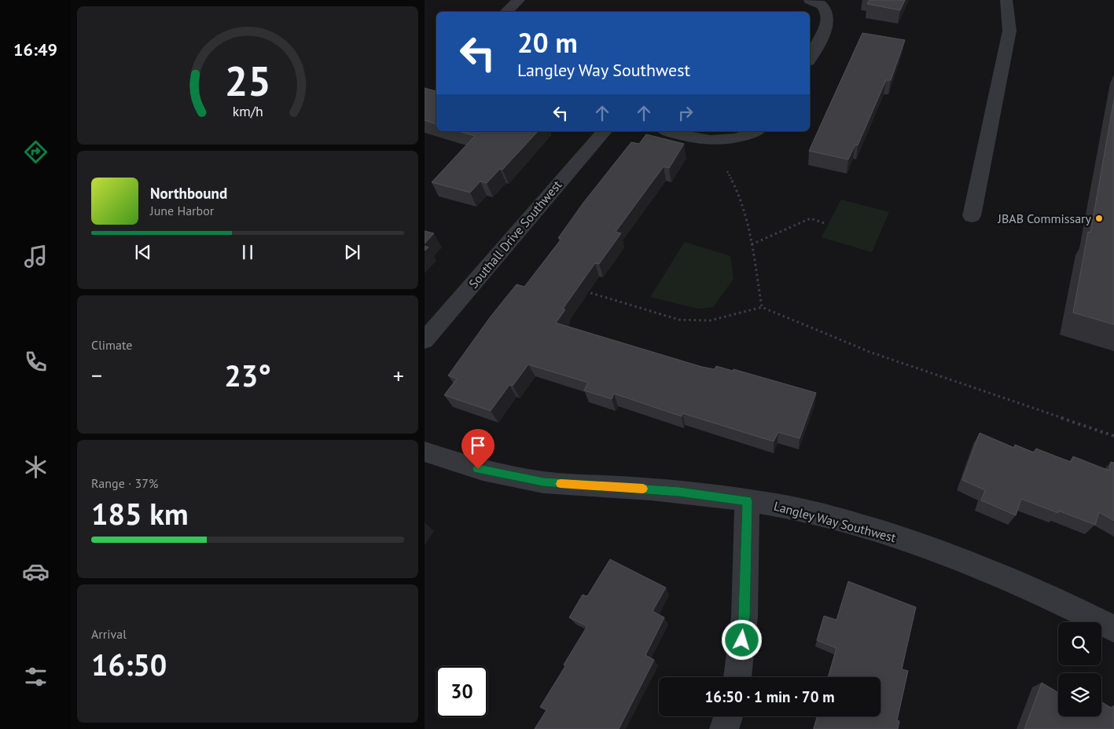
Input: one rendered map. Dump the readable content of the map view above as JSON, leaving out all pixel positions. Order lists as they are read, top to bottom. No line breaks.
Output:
{"streets":{"street":["Southall Drive Southwest","Langley Way Southwest"]},"places":["JBAB Commissary"],"page":{"tabs":"16:49","turn":["20 m","Langley Way Southwest"],"song":["Northbound","June Harbor"],"tile":["Climate",["Range · 37%","185 km"],["Arrival","16:50"]],"heat":["−","23°","+"],"limit":"30","trip":"16:50 · 1 min · 70 m","gauge":["25","km/h"]}}
